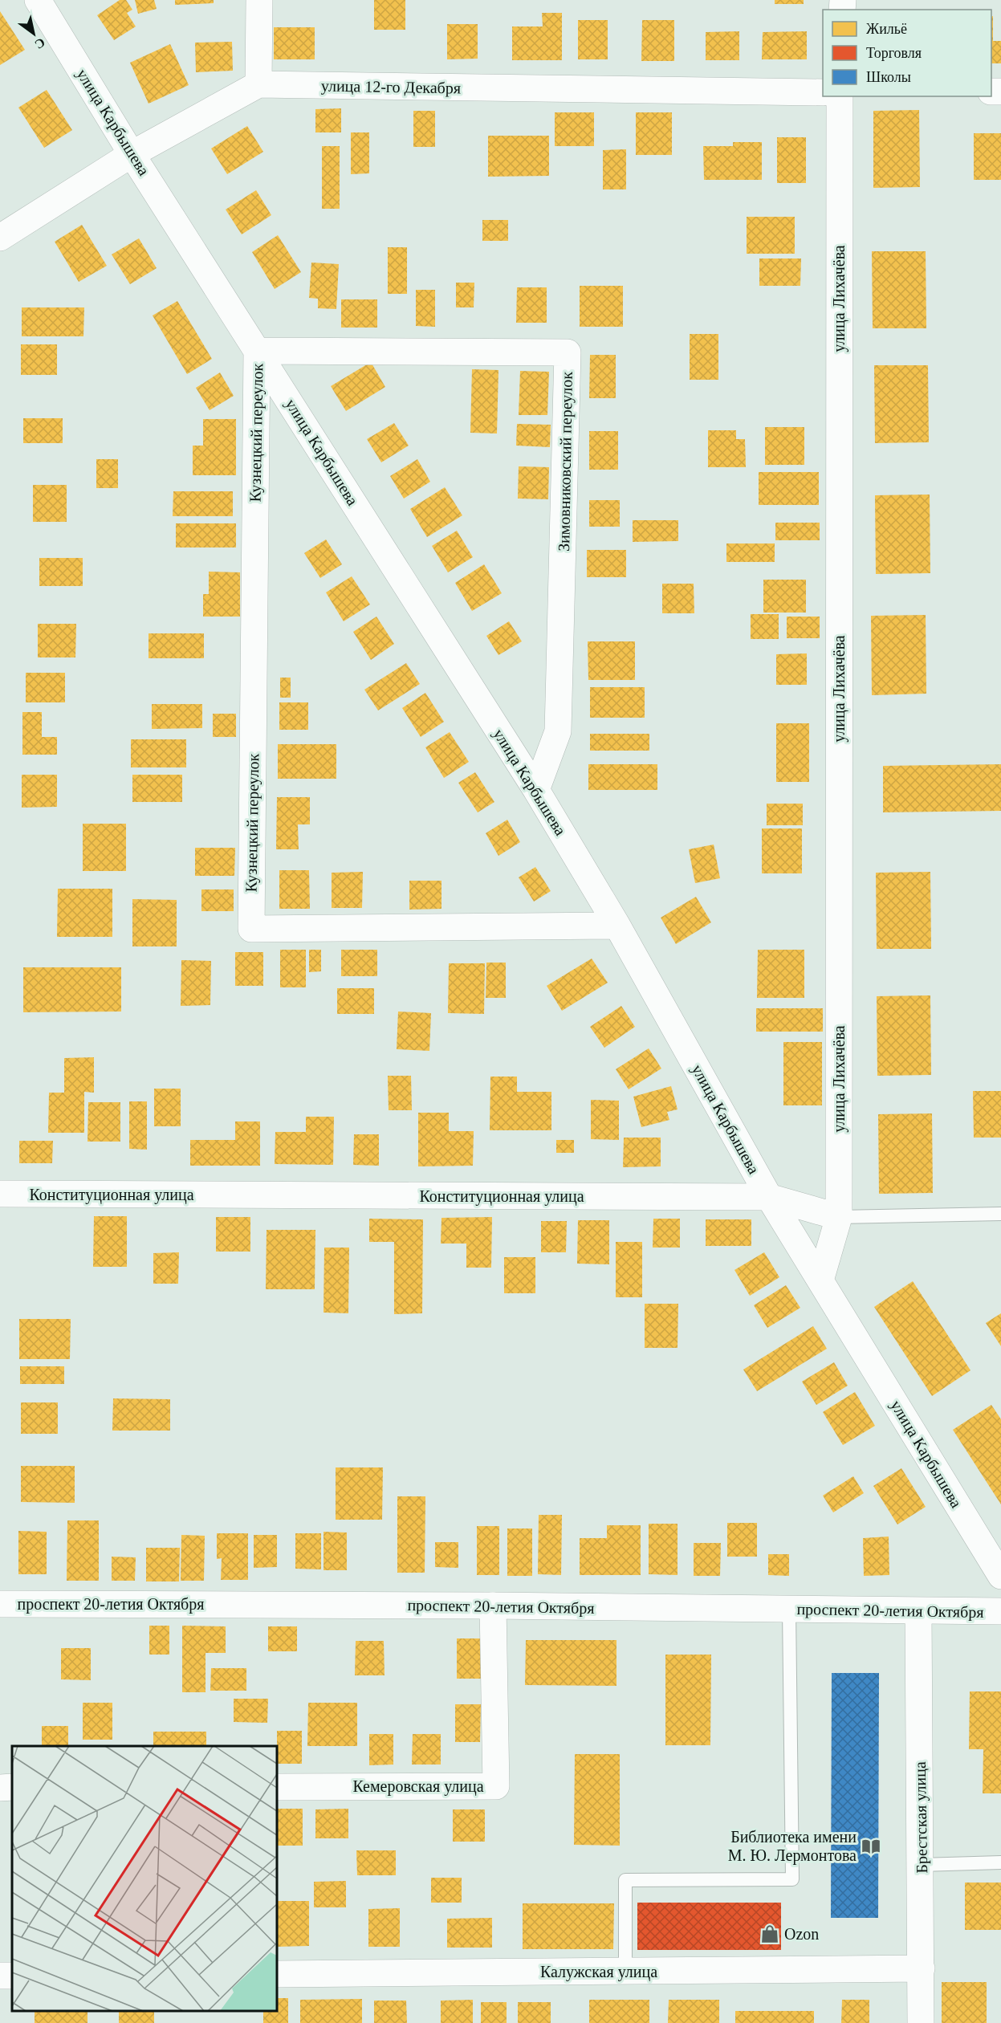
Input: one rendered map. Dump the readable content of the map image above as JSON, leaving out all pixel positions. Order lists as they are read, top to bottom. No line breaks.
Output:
{"streets":{"street":["улица 12-го Декабря","улица Карбышева","улица Лихачёва","Кузнецкий переулок","Зимовниковский переулок","Конституционная улица","проспект 20-летия Октября","Кемеровская улица","Брестская улица","Калужская улица"]},"crossings":[["улица 12-го Декабря","улица Карбышева"],["улица Карбышева","улица Лихачёва"],["улица Карбышева","Кузнецкий переулок"],["улица Карбышева","Зимовниковский переулок"],["улица Карбышева","Конституционная улица"],["улица Лихачёва","Конституционная улица"],["Кузнецкий переулок","Зимовниковский переулок"],["проспект 20-летия Октября","Кемеровская улица"],["проспект 20-летия Октября","Брестская улица"],["Брестская улица","Калужская улица"]],"places":{"library":["Библиотека имени М. Ю. Лермонтова"],"shop":["Ozon"]},"legend":["Жильё","Торговля","Школы"],"north":"bottom right"}
